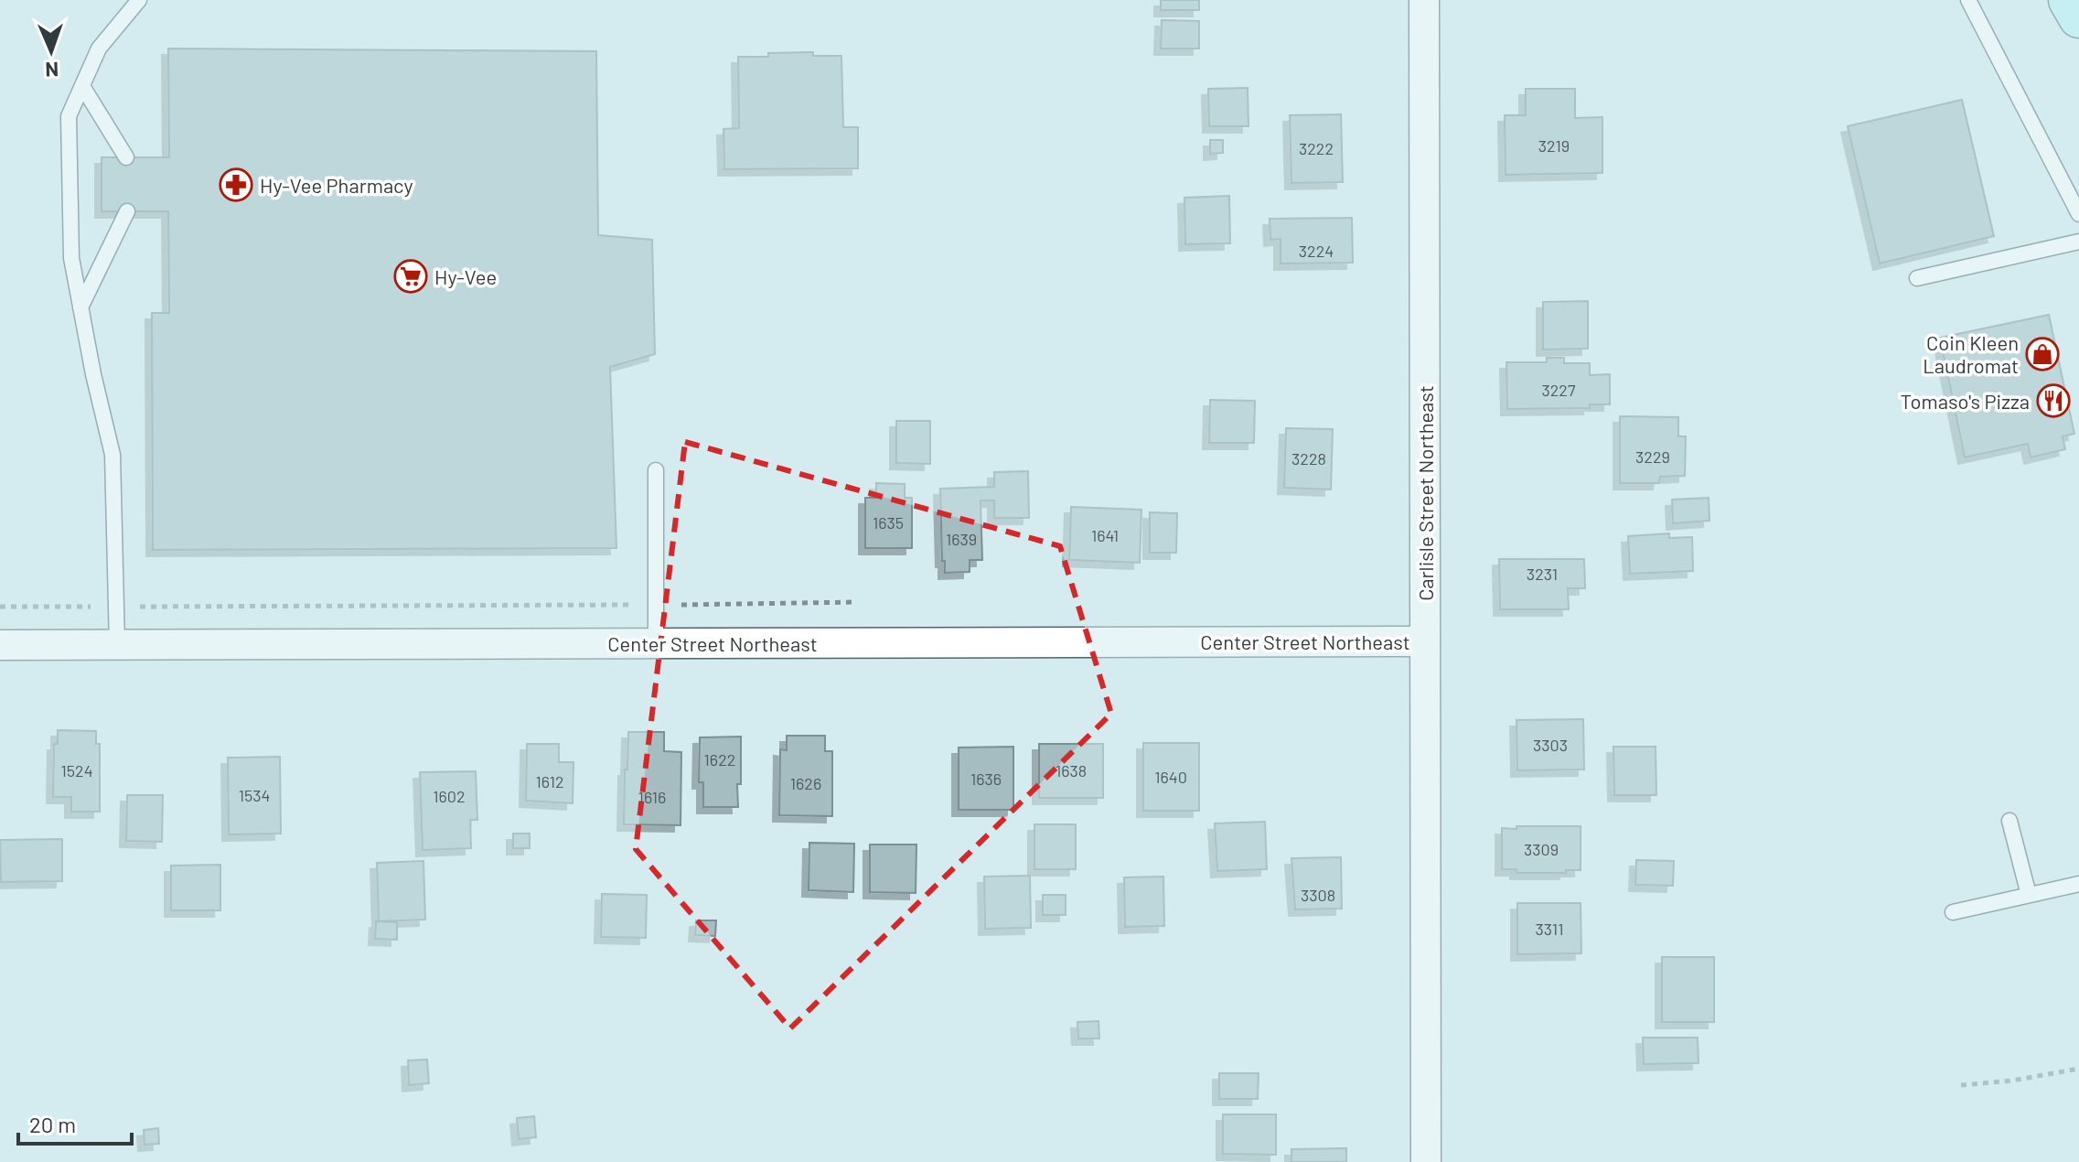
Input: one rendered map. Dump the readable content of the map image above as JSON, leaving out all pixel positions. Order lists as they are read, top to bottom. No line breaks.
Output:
{"streets":{"street":["Carlisle Street Northeast","Center Street Northeast"]},"crossings":[["Carlisle Street Northeast","Center Street Northeast"]],"places":{"pharmacy":["Hy-Vee Pharmacy"],"supermarket":["Hy-Vee"],"shop":["Coin Kleen Laudromat"],"restaurant":["Tomaso's Pizza"]},"house_numbers":["3219","3222","3224","3227","3229","3228","1635","1641","1639","3231","3303","1622","1524","1638","1640","1636","1612","1626","1534","1602","1616","3309","3308","3311"],"scale_bar":"20 m","north":"bottom"}
